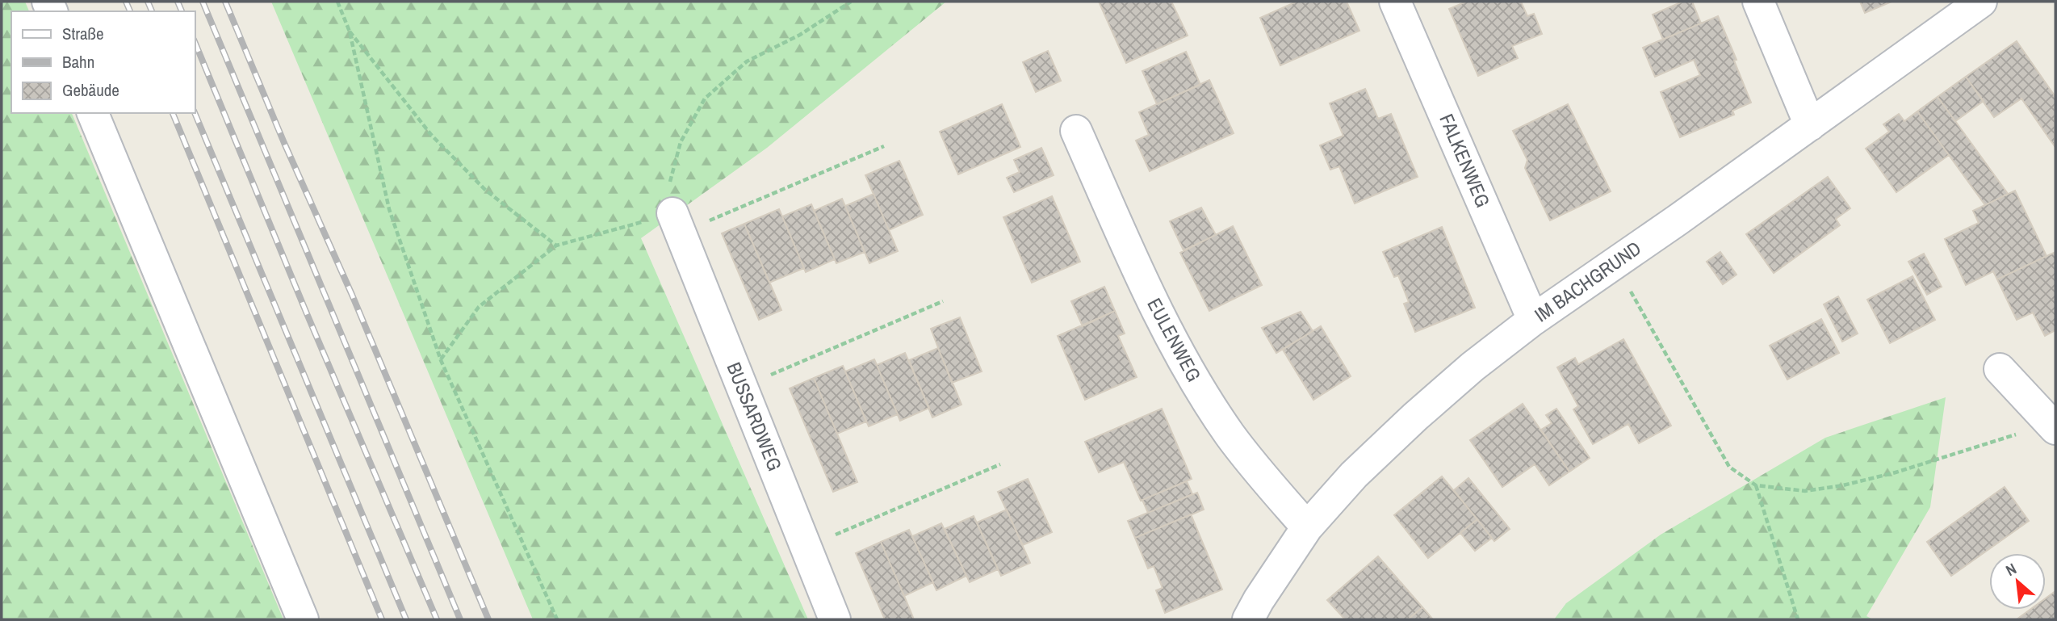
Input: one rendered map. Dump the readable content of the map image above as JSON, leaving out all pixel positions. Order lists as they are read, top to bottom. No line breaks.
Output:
{"streets":{"street":["FALKENWEG","IM BACHGRUND","EULENWEG","BUSSARDWEG"]},"crossings":[["FALKENWEG","IM BACHGRUND"],["IM BACHGRUND","EULENWEG"]],"legend":["Straße","Bahn","Gebäude"],"north":"top left"}
